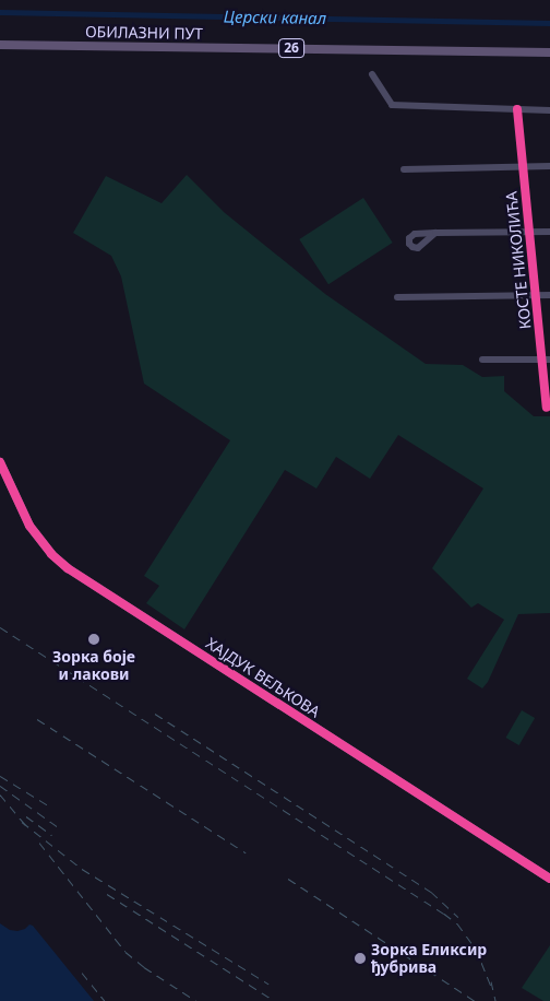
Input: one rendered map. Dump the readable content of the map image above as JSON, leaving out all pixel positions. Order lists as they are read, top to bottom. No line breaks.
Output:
{"streets":{"main road":["ОБИЛАЗНИ ПУТ","26","ХАЈДУК ВЕЉКОВА"],"street":["КОСТЕ НИКОЛИЋА"]},"water":["Церски канал"],"places":["Зорка боје и лакови","Зорка Еликсир ђубрива"]}
